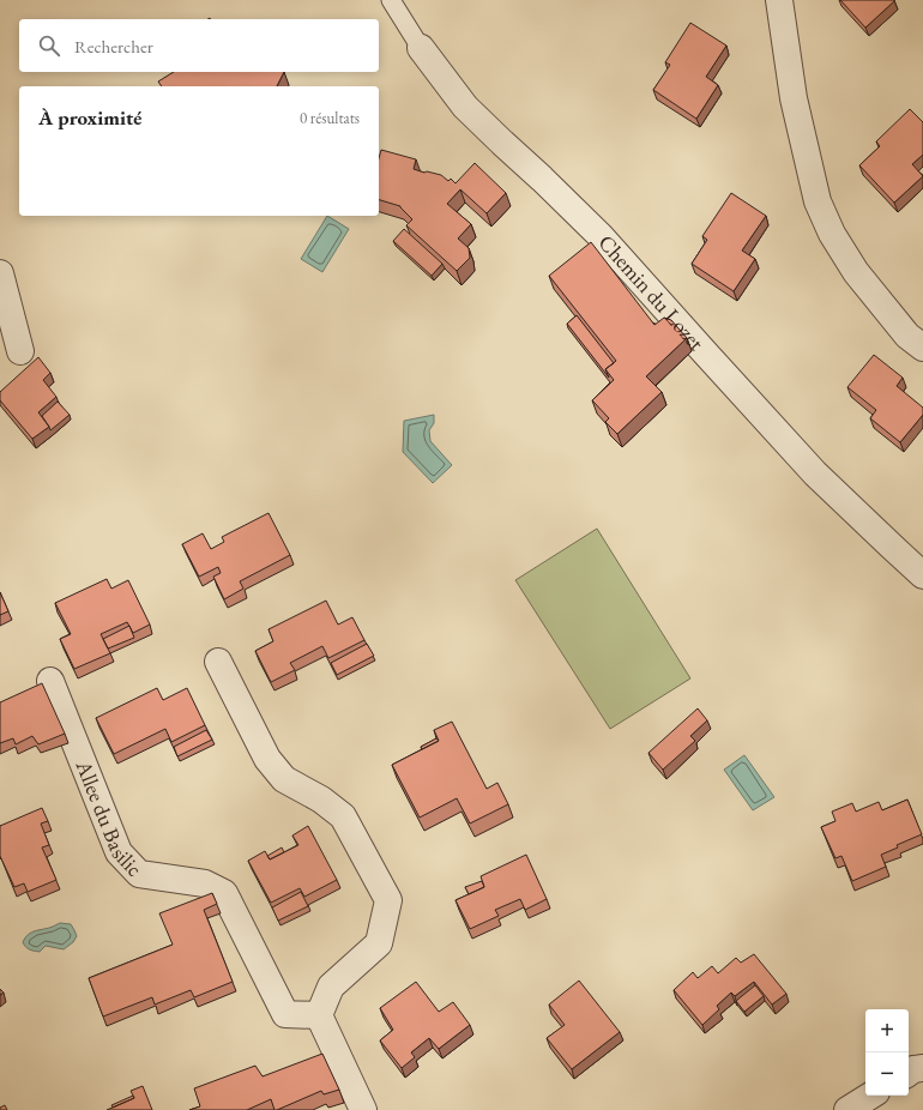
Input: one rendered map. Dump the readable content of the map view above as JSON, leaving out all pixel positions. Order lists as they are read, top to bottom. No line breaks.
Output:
{"streets":{"street":["Chemin du Lozet","Allee du Basilic"]},"page":{"search":"Rechercher","heading":["À proximité","0 résultats"],"map_buttons":["+","−"]}}
